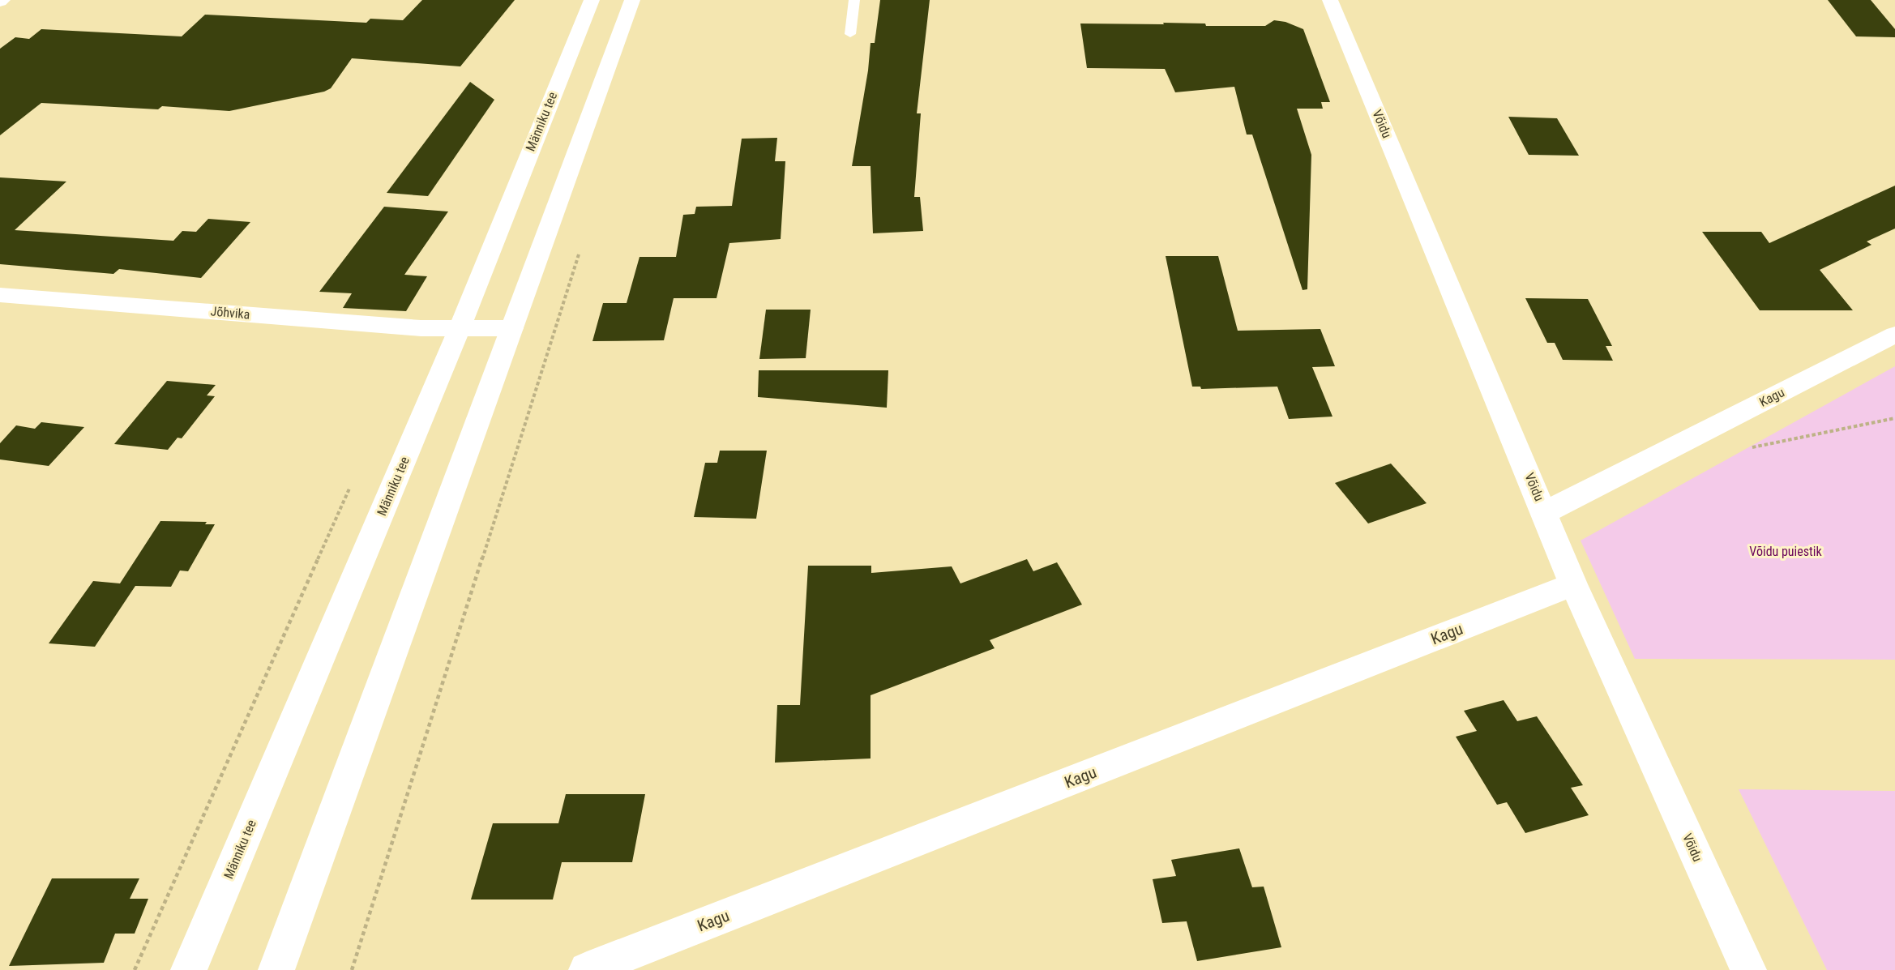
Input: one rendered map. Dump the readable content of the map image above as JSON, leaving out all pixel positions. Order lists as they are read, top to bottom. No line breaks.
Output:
{"streets":{"street":["Männiku tee","Võidu","Jõhvika","Kagu"]},"crossings":[["Männiku tee","Jõhvika"],["Võidu","Kagu"]],"parks":["Võidu puiestik"]}
